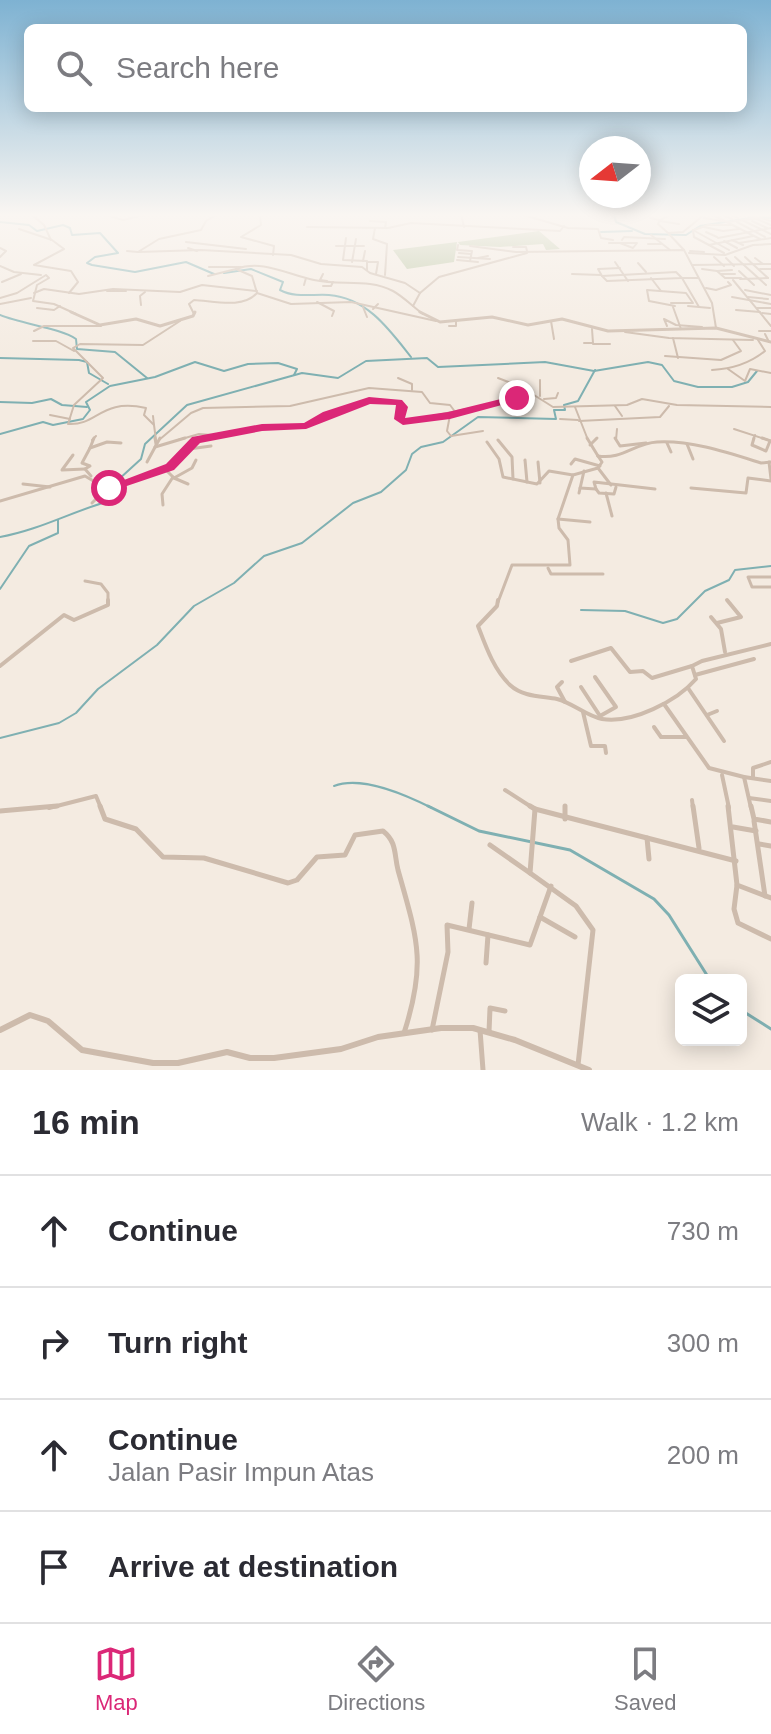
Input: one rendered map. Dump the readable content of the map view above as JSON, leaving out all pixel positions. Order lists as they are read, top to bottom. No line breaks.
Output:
{"north":"left","page":{"search":"Search here","heading":["16 min","Walk · 1.2 km"],"list":[["Continue","730 m"],["Turn right","300 m"],["Continue","Jalan Pasir Impun Atas","200 m"],"Arrive at destination"],"nav":["Map","Directions","Saved"]}}
